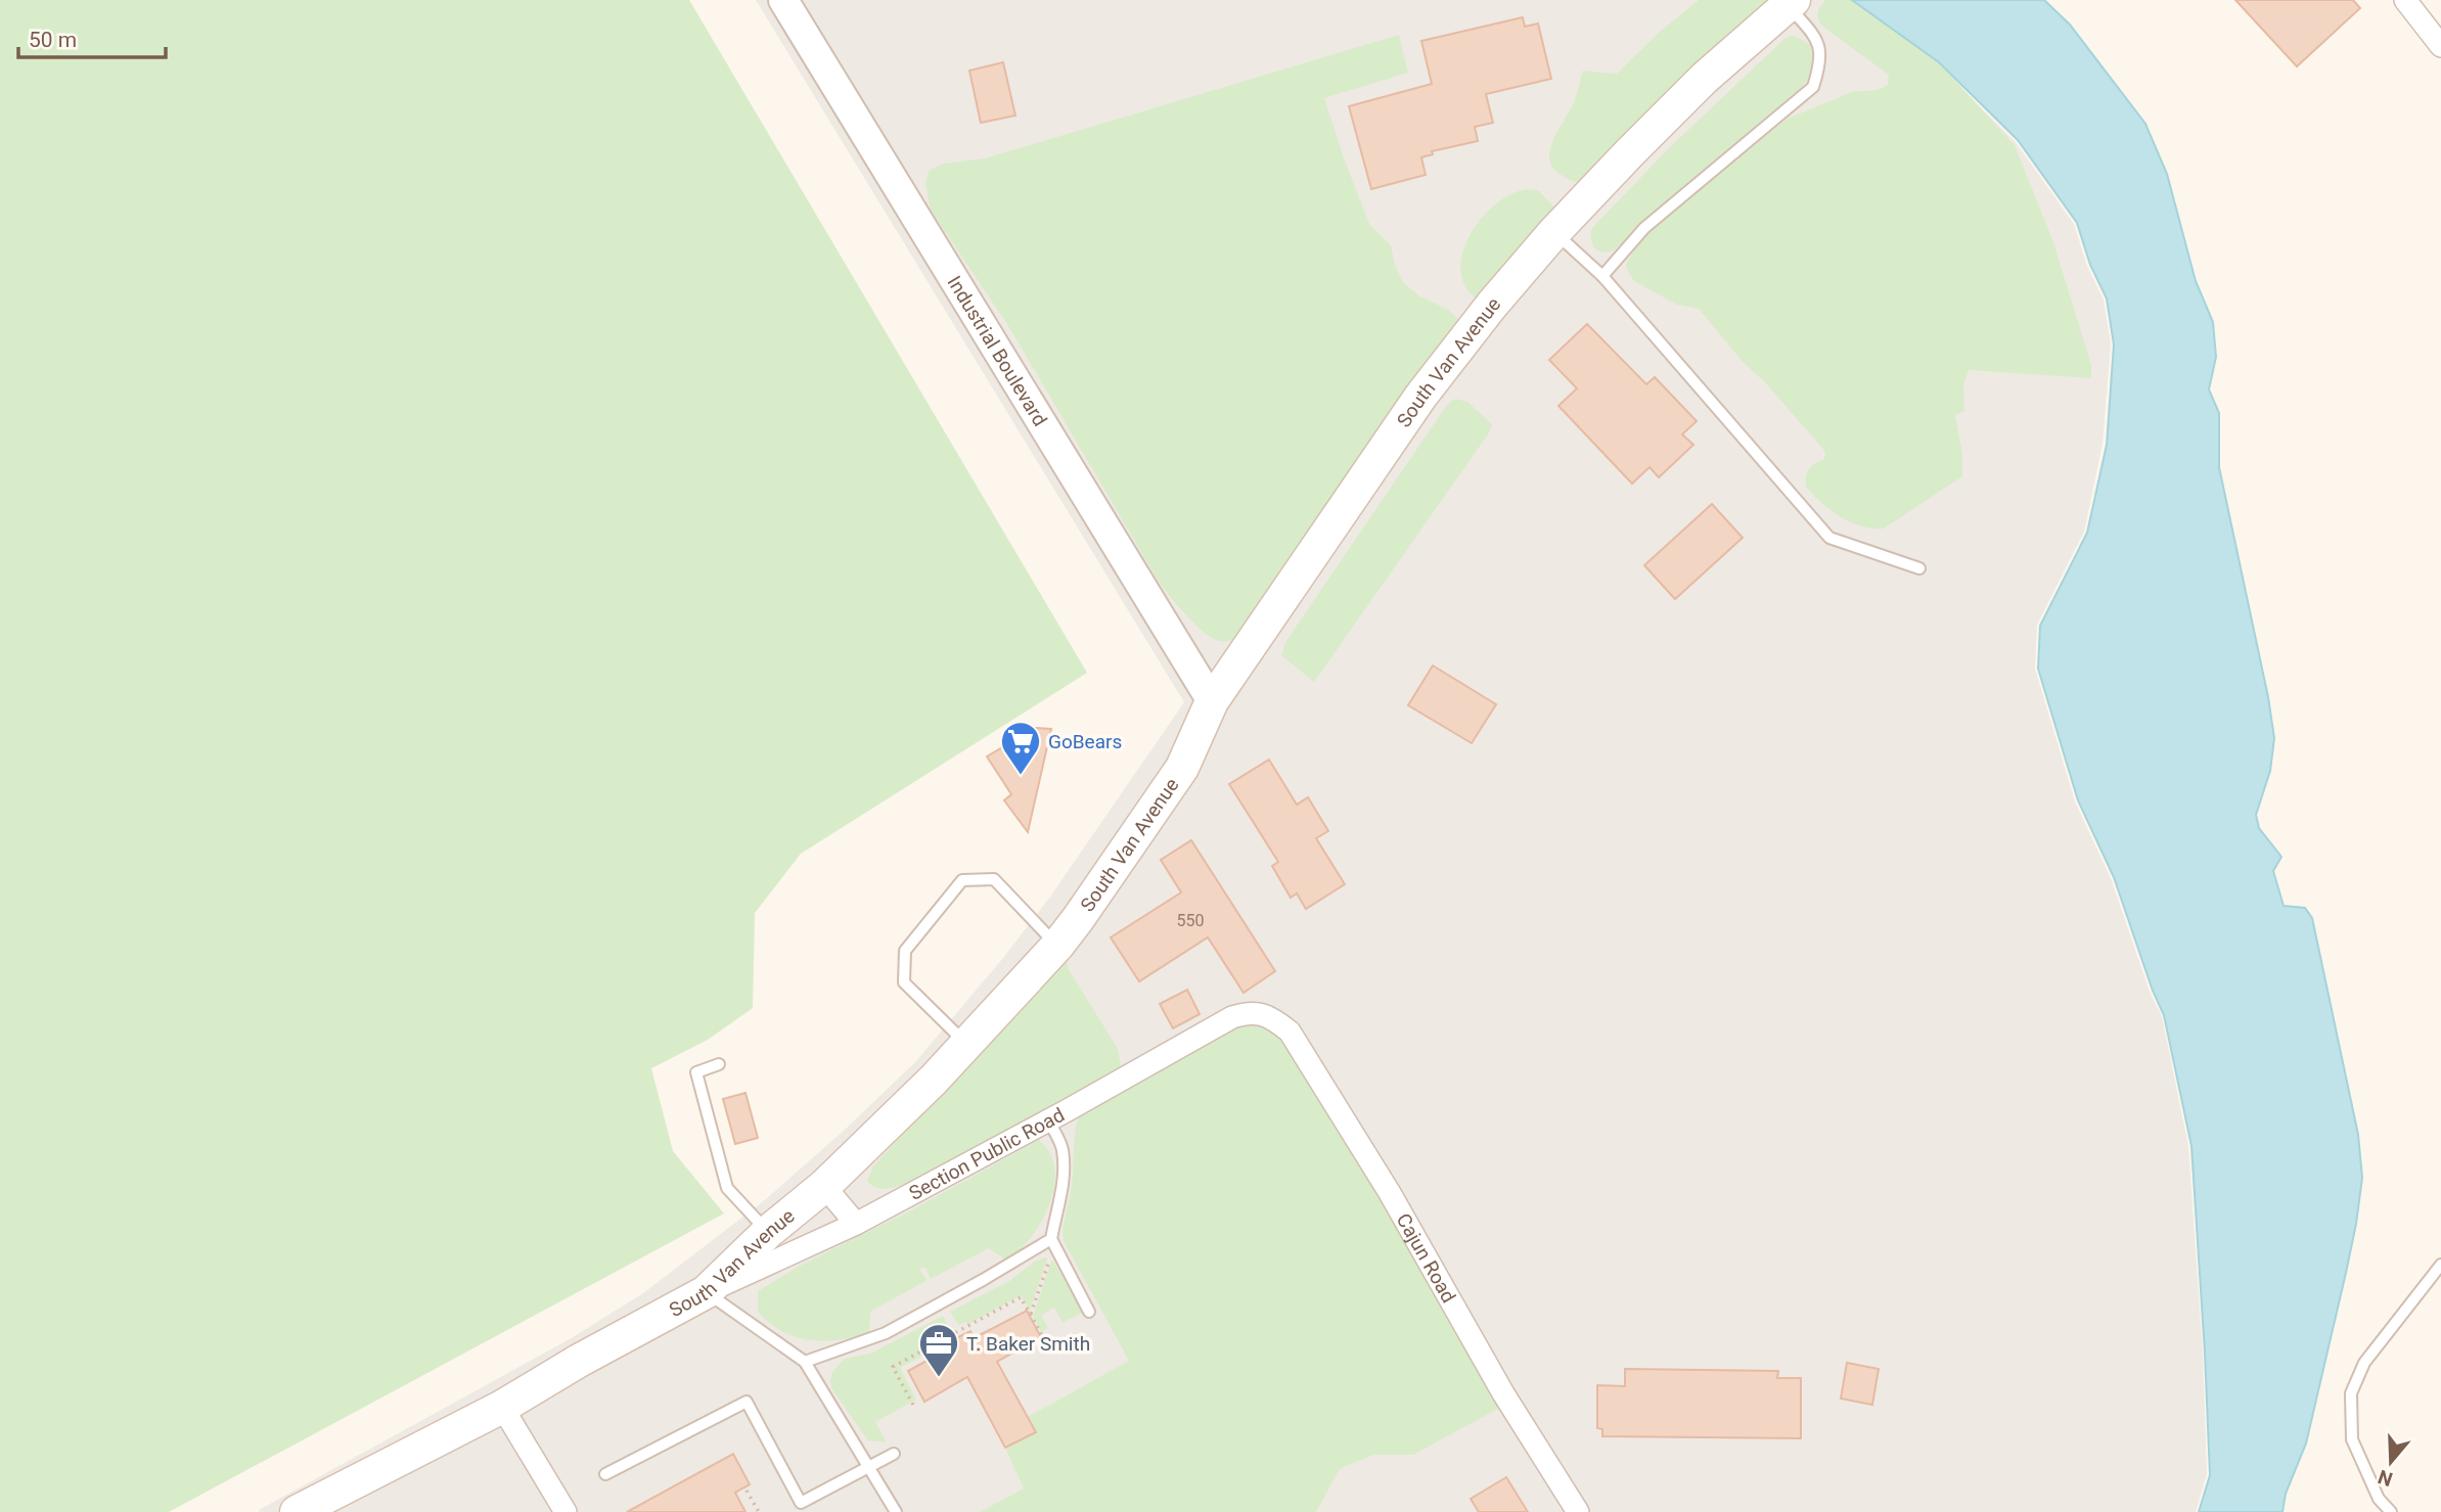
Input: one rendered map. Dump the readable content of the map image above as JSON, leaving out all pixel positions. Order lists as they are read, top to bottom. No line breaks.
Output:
{"streets":{"main road":["South Van Avenue"],"street":["Industrial Boulevard","Section Public Road","Cajun Road"]},"crossings":[["Industrial Boulevard","South Van Avenue"],["South Van Avenue","Section Public Road"],["Section Public Road","Cajun Road"]],"places":{"supermarket":["GoBears"],"office":["T. Baker Smith"]},"house_numbers":["550"],"scale_bar":"50 m","north":"bottom"}
